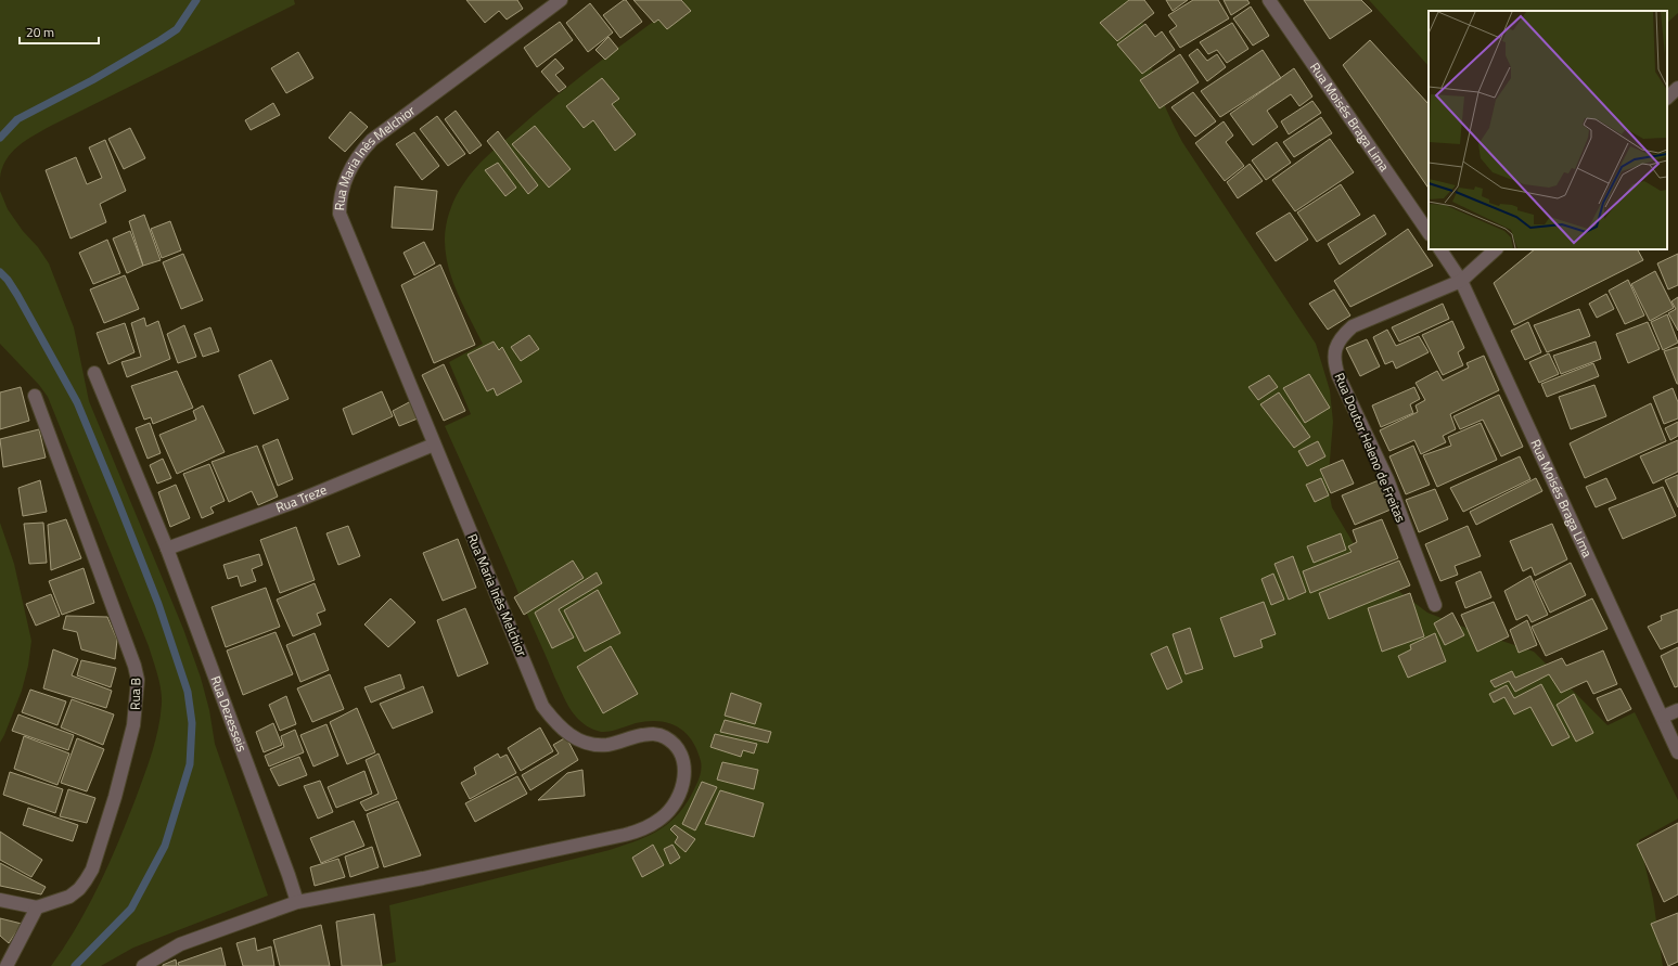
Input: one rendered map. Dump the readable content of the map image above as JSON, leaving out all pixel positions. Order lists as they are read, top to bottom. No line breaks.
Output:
{"streets":{"street":["Rua Moisés Braga Lima","Rua Maria Inês Melchior","Rua Doutor Heleno de Freitas","Rua Treze","Rua B","Rua Dezesseis"]},"crossings":[["Rua Moisés Braga Lima","Rua Doutor Heleno de Freitas"],["Rua Maria Inês Melchior","Rua Treze"],["Rua Maria Inês Melchior","Rua Dezesseis"],["Rua Treze","Rua Dezesseis"]],"scale_bar":"20 m"}
